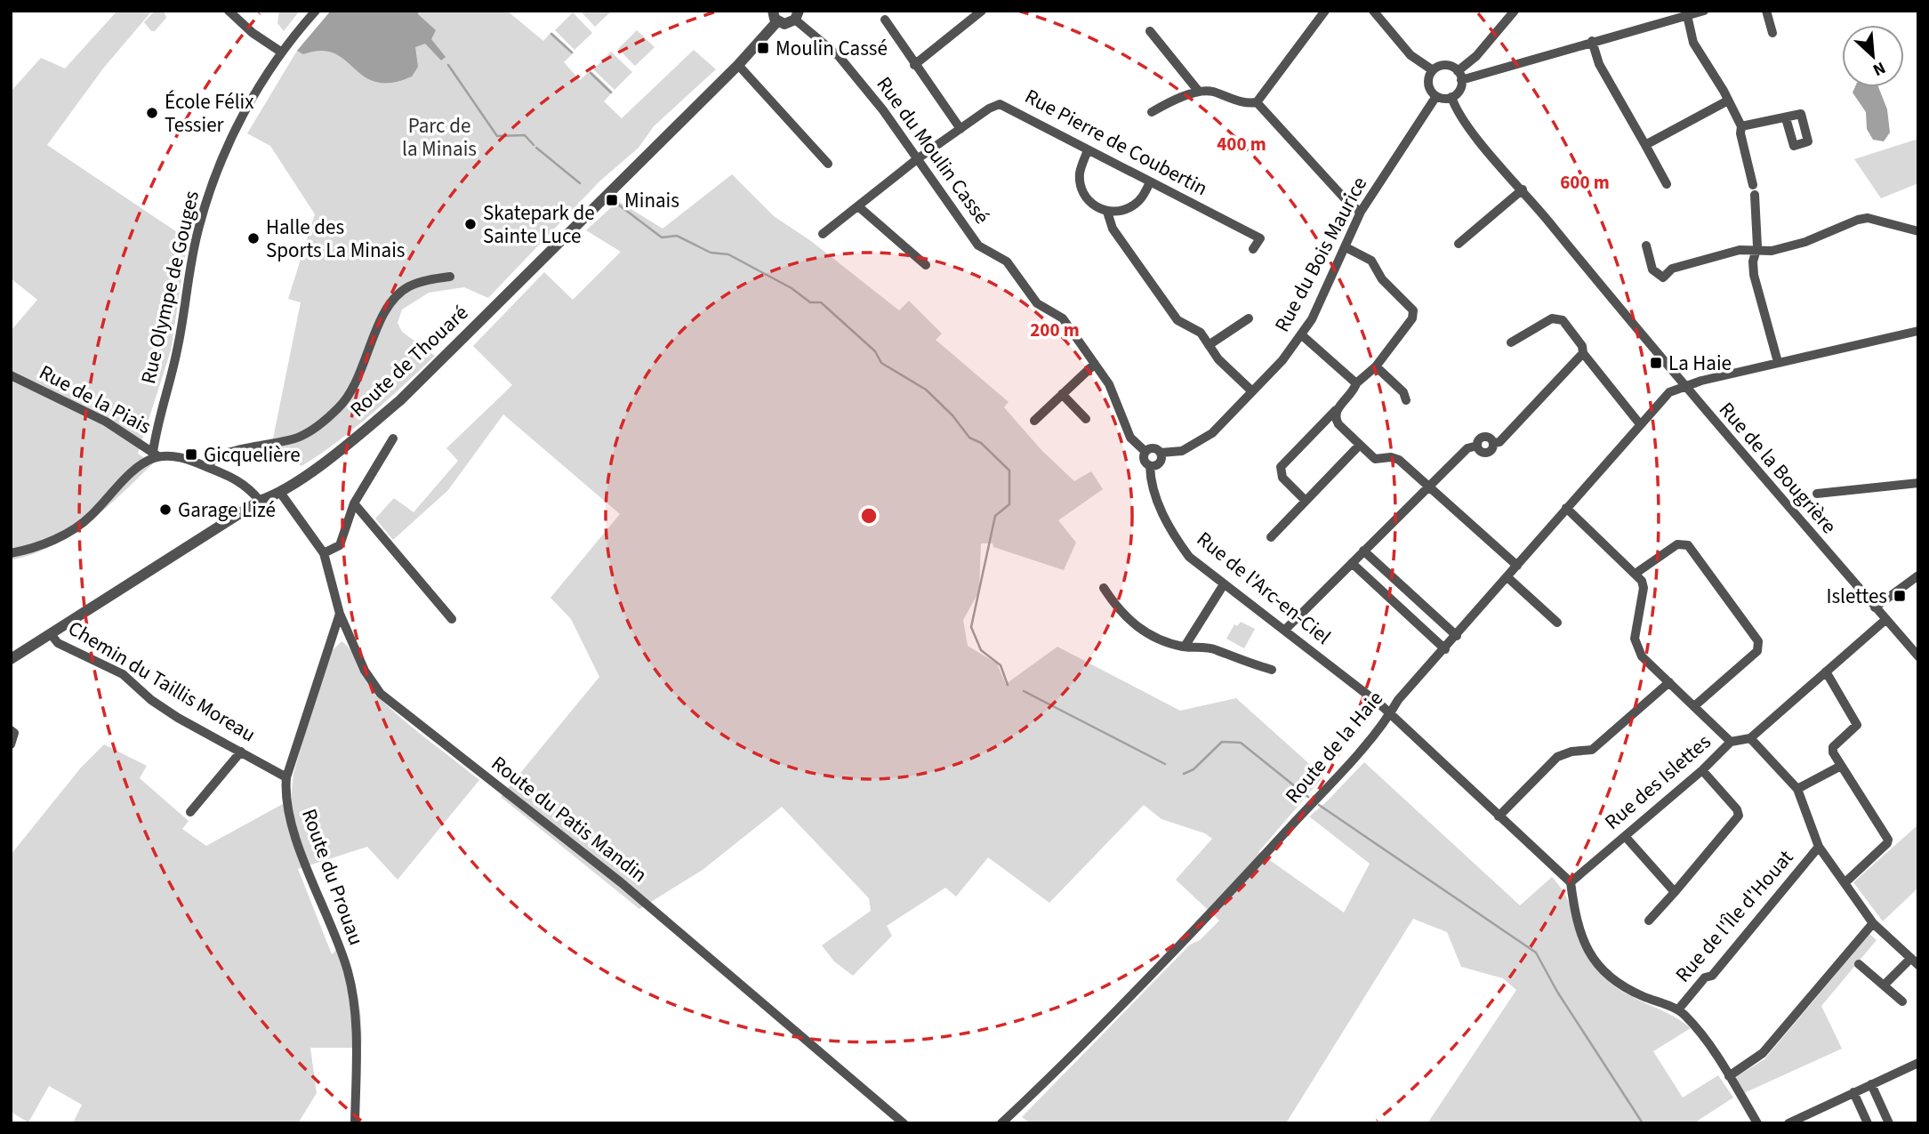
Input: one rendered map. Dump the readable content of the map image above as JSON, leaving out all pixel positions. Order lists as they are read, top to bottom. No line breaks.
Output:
{"streets":{"street":["Rue Pierre de Coubertin","Rue du Moulin Cassé","Rue du Bois Maurice","Rue Olympe de Gouges","Route de Thouaré","Rue de la Piais","Rue de la Bougrière","Rue de l'Arc-en-Ciel","Chemin du Taillis Moreau","Route de la Haie","Rue des Islettes","Route du Patis Mandin","Route du Prouau","Rue de l'Île d'Houat"]},"crossings":[["Rue Pierre de Coubertin","Rue du Moulin Cassé"],["Rue du Moulin Cassé","Rue du Bois Maurice"],["Rue du Moulin Cassé","Rue de l'Arc-en-Ciel"],["Rue du Bois Maurice","Rue de la Bougrière"],["Rue du Bois Maurice","Rue de l'Arc-en-Ciel"],["Rue Olympe de Gouges","Rue de la Piais"],["Route de Thouaré","Rue de la Piais"],["Route de Thouaré","Chemin du Taillis Moreau"],["Route de Thouaré","Route du Patis Mandin"],["Rue de la Bougrière","Route de la Haie"],["Rue de l'Arc-en-Ciel","Route de la Haie"],["Rue de l'Arc-en-Ciel","Rue des Islettes"],["Chemin du Taillis Moreau","Route du Prouau"],["Route du Patis Mandin","Route du Prouau"]],"parks":["Parc de la Minais"],"places":{"transit":["Moulin Cassé","Minais","La Haie","Gicquelière","Islettes"],"other":["École Félix Tessier","Skatepark de Sainte Luce","Halle des Sports La Minais","Garage Lizé"]},"north":"bottom right","rings":["400 m","600 m","200 m"]}
